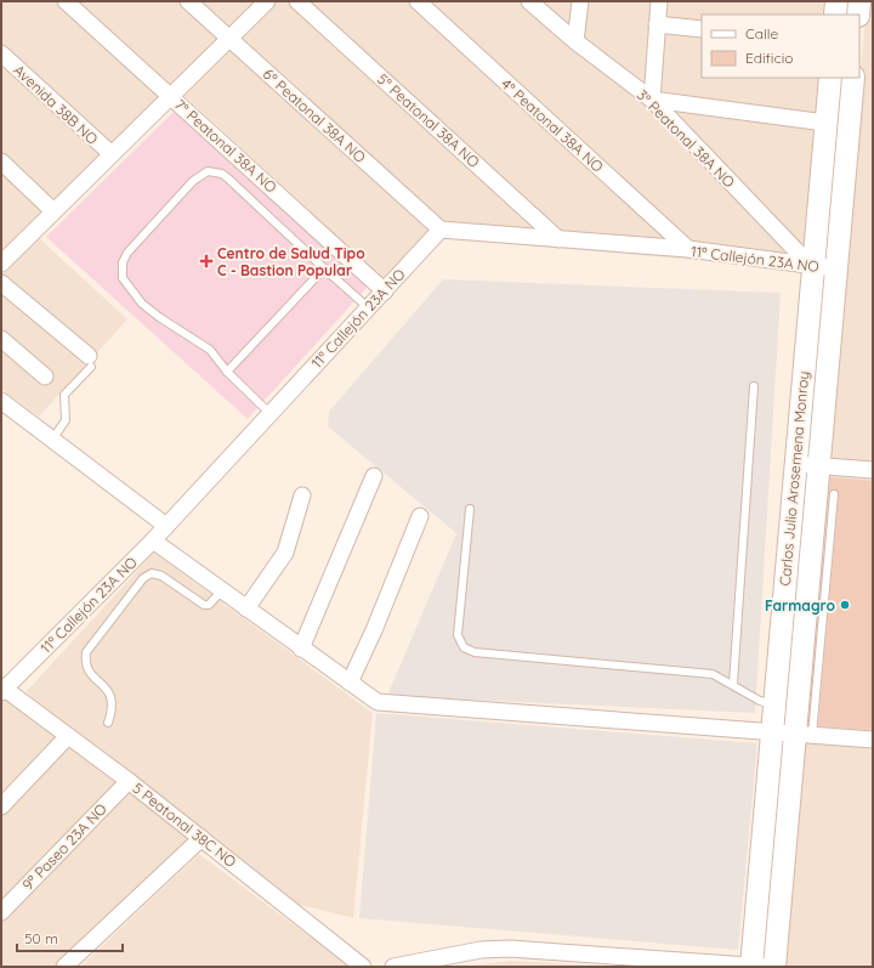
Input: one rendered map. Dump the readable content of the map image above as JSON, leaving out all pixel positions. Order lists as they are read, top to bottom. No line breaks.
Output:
{"streets":{"main road":["Carlos Julio Arosemena Monroy"],"street":["Avenida 38B NO","6º Peatonal 38A NO","5° Peatonal 38A NO","4° Peatonal 38A NO","3° Peatonal 38A NO","7° Peatonal 38A NO","11º Callejón 23A NO","5 Peatonal 38C NO","9º Paseo 23A NO"]},"crossings":[["6º Peatonal 38A NO","11º Callejón 23A NO"],["5° Peatonal 38A NO","11º Callejón 23A NO"],["4° Peatonal 38A NO","11º Callejón 23A NO"],["3° Peatonal 38A NO","11º Callejón 23A NO"],["3° Peatonal 38A NO","Carlos Julio Arosemena Monroy"],["7° Peatonal 38A NO","11º Callejón 23A NO"],["11º Callejón 23A NO","Carlos Julio Arosemena Monroy"],["11º Callejón 23A NO","5 Peatonal 38C NO"],["5 Peatonal 38C NO","9º Paseo 23A NO"]],"places":{"health":["Centro de Salud Tipo C - Bastion Popular"],"other":["Farmagro"]},"legend":["Calle","Edificio"],"scale_bar":"50 m"}
